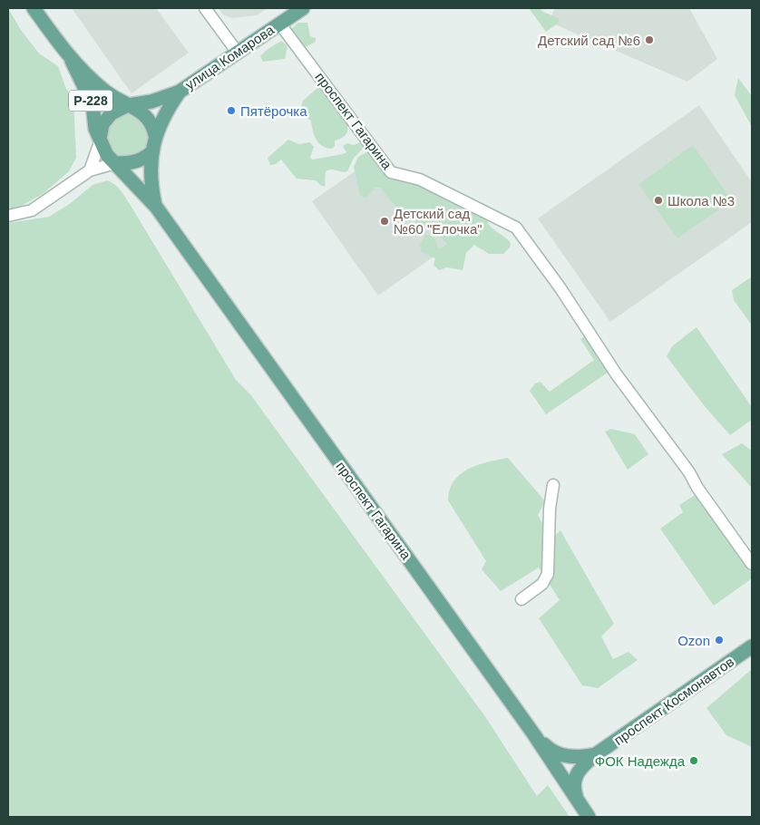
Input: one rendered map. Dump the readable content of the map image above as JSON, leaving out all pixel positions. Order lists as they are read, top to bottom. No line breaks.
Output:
{"streets":{"main road":["улица Комарова","Р-228","проспект Гагарина","проспект Космонавтов"]},"crossings":[["улица Комарова","Р-228"],["улица Комарова","проспект Гагарина"],["Р-228","проспект Гагарина"],["проспект Гагарина","проспект Космонавтов"]],"places":["Детский сад №6","Пятёрочка","Школа №3","Детский сад №60 \"Елочка\"","Ozon","ФОК Надежда"]}
